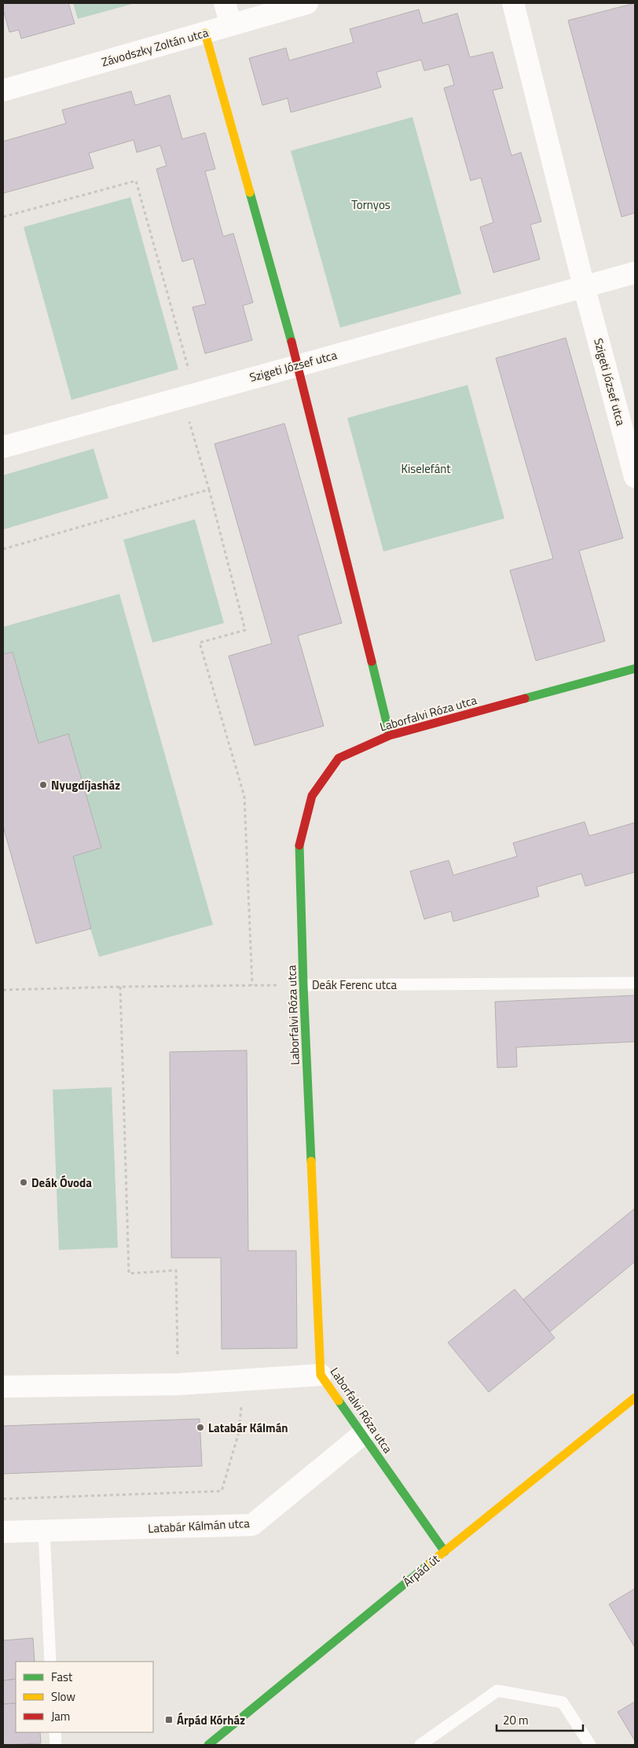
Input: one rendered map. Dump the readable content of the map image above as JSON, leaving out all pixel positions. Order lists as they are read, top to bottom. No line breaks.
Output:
{"streets":{"street":["Závodszky Zoltán utca","Szigeti József utca","Laborfalvi Róza utca","Latabár Kálmán utca","Árpád út"],"lane":["Deák Ferenc utca"]},"crossings":[["Laborfalvi Róza utca","Deák Ferenc utca"],["Laborfalvi Róza utca","Latabár Kálmán utca"],["Laborfalvi Róza utca","Árpád út"]],"parks":["Tornyos","Kiselefánt"],"places":{"other":["Nyugdíjasház","Deák Óvoda","Latabár Kálmán"],"transit":["Árpád Kórház"]},"legend":["Fast","Slow","Jam"],"scale_bar":"20 m"}
